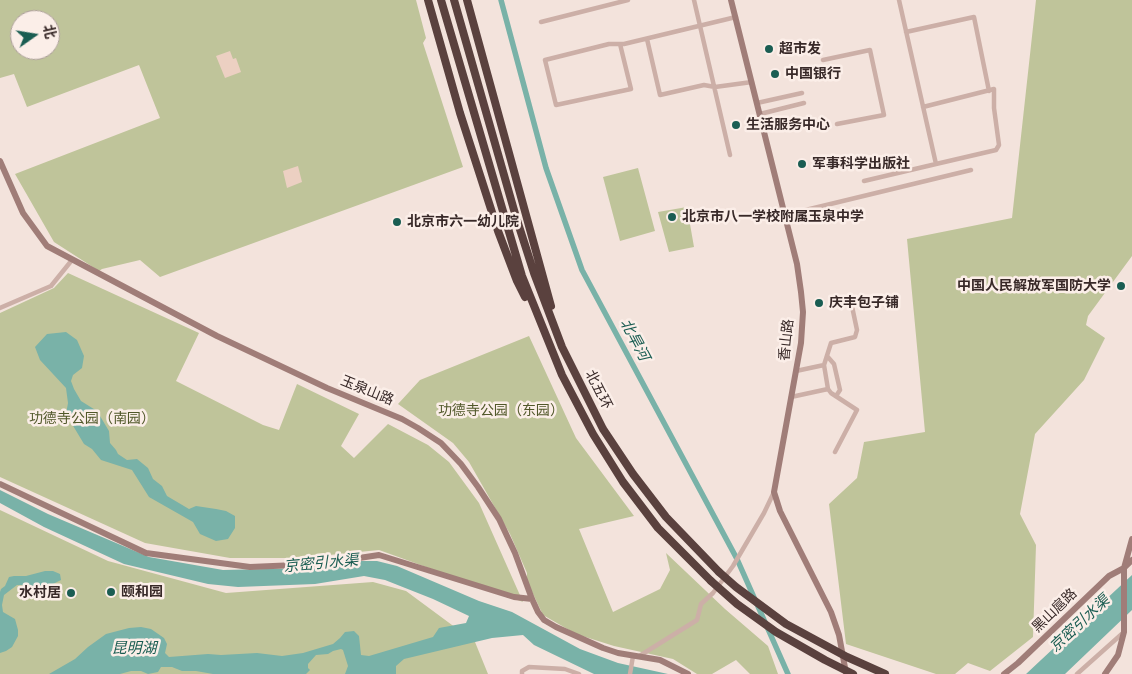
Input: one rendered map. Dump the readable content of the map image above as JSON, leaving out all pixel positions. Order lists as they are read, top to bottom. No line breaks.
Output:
{"streets":{"highway":["北五环"],"street":["香山路","玉泉山路","黑山扈路"]},"water":["北旱河","京密引水渠","昆明湖"],"parks":["功德寺公园（东园）","功德寺公园（南园）"],"places":["超市发","中国银行","生活服务中心","军事科学出版社","北京市八一学校附属玉泉中学","北京市六一幼儿院","中国人民解放军国防大学","庆丰包子铺","颐和园","水村居"],"north":"right"}
